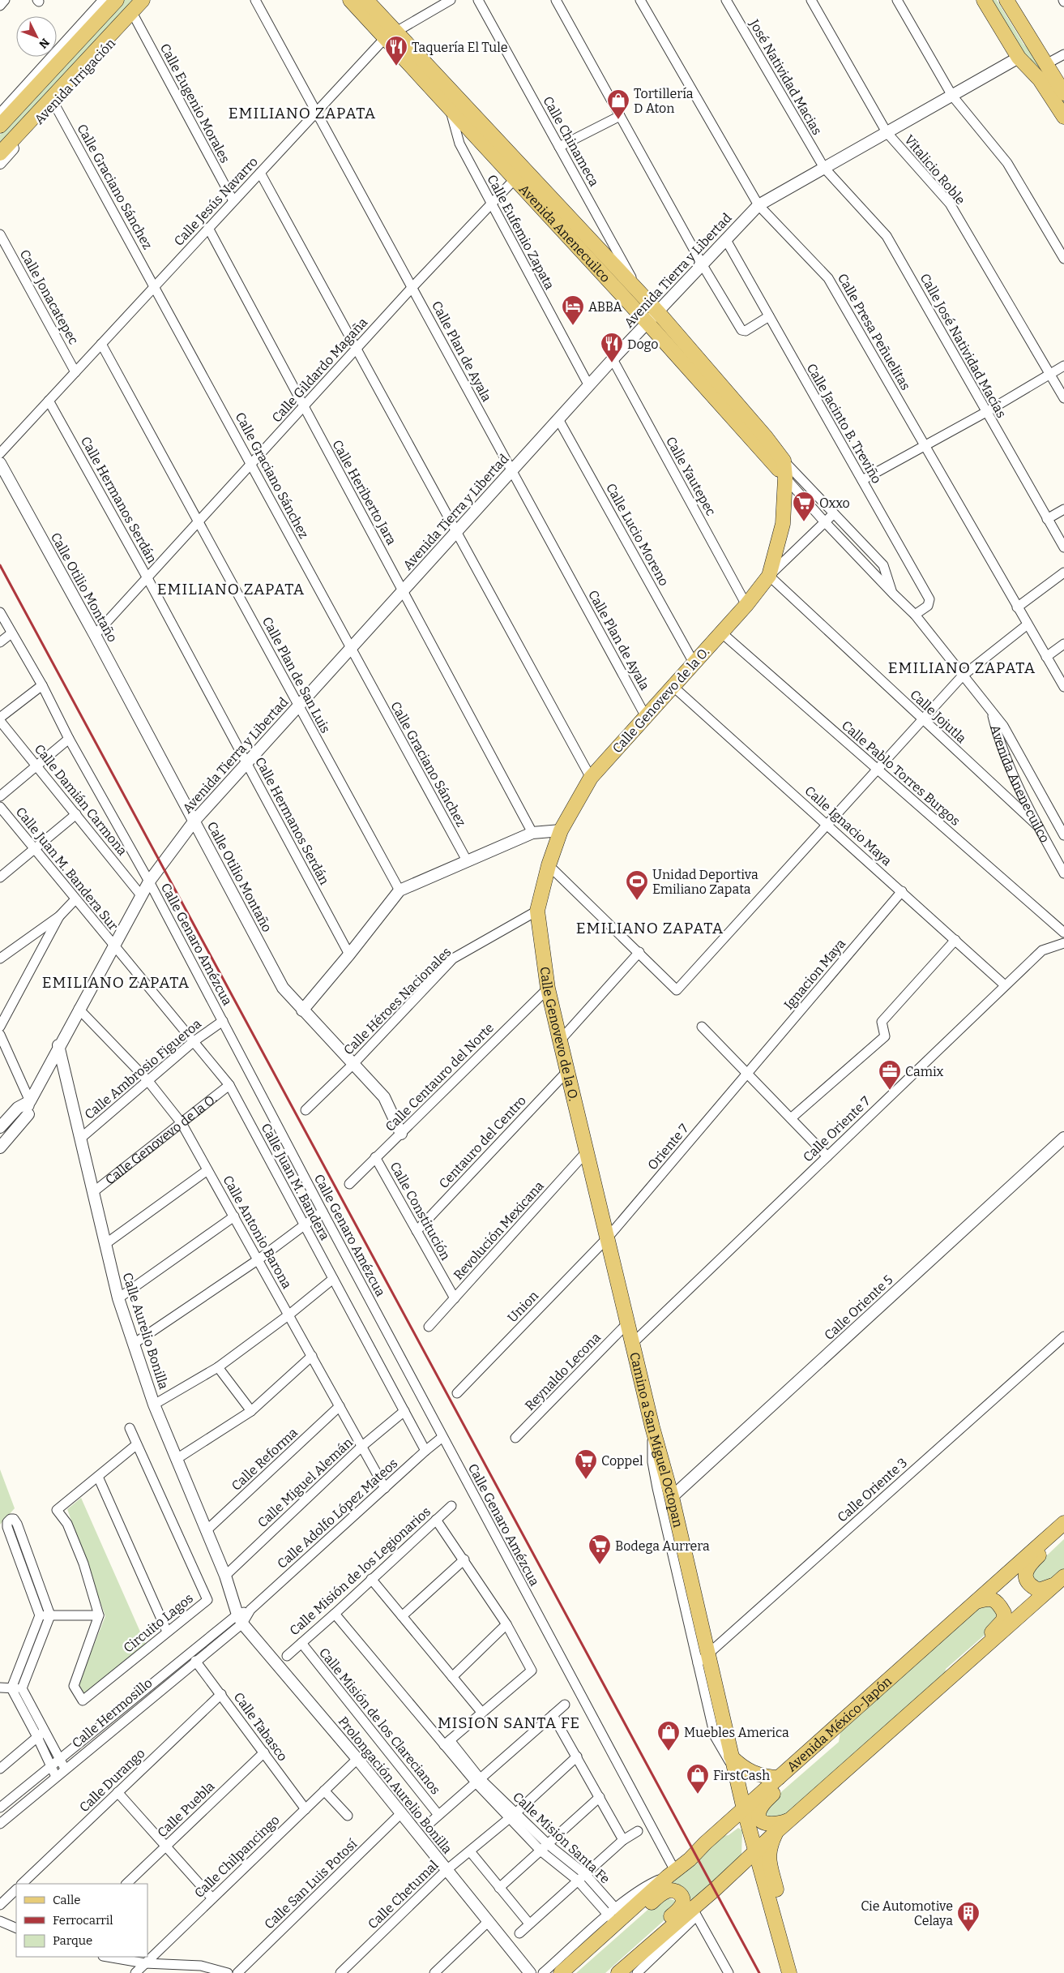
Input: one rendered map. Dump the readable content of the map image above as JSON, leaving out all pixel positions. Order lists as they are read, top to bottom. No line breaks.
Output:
{"streets":{"main road":["Avenida Irrigación","Avenida Anenecuilco","Calle Genovevo de la O.","Camino a San Miguel Octopan","Avenida México-Japón"],"street":["José Natividad Macias","Calle Eugenio Morales","Calle Chinameca","Vitalicio Roble","Calle Graciano Sánchez","Calle Jesús Navarro","Calle Eufemio Zapata","Avenida Tierra y Libertad","Calle Jonacatepec","Calle Presa Peñuelitas","Calle José Natividad Macías","Calle Plan de Ayala","Calle Gildardo Magaña","Calle Jacinto B. Treviño","Calle Yautepec","Calle Heriberto Jara","Calle Hermanos Serdán","Calle Lucio Moreno","Calle Otilio Montaño","Calle Plan de San Luis","Calle Jojutla","Calle Pablo Torres Burgos","Calle Damián Carmona","Calle Ignacio Maya","Calle Juan M. Bandera Sur","Calle Genaro Amézcua","Ignacion Maya","Calle Héroes Nacionales","Calle Ambrosio Figueroa","Calle Centauro del Norte","Calle Oriente 7","Centauro del Centro","Oriente 7","Calle Juan M. Bandera","Calle Constitución","Revolución Mexicana","Calle Antonio Barona","Union","Calle Oriente 5","Calle Aurelio Bonilla","Reynaldo Lecona","Calle Reforma","Calle Miguel Alemán","Calle Oriente 3","Calle Adolfo López Mateos","Calle Misión de los Legionarios","Circuito Lagos","Calle Hermosillo","Calle Misión de los Clarecianos","Calle Tabasco","Calle Durango","Prolongación Aurelio Bonilla","Calle Puebla","Calle Misión Santa Fe","Calle Chilpancingo","Calle San Luis Potosí","Calle Chetumal"]},"crossings":[["José Natividad Macias","Avenida Tierra y Libertad"],["José Natividad Macias","Calle José Natividad Macías"],["Avenida Irrigación","Calle Eugenio Morales"],["Avenida Irrigación","Calle Graciano Sánchez"],["Calle Eugenio Morales","Calle Jesús Navarro"],["Calle Chinameca","Avenida Anenecuilco"],["Vitalicio Roble","Avenida Tierra y Libertad"],["Calle Graciano Sánchez","Calle Jesús Navarro"],["Calle Graciano Sánchez","Avenida Tierra y Libertad"],["Calle Graciano Sánchez","Calle Gildardo Magaña"],["Calle Jesús Navarro","Avenida Anenecuilco"],["Calle Jesús Navarro","Calle Jonacatepec"],["Calle Jesús Navarro","Calle Plan de Ayala"],["Calle Jesús Navarro","Calle Heriberto Jara"],["Calle Jesús Navarro","Calle Hermanos Serdán"],["Calle Jesús Navarro","Calle Plan de San Luis"],["Calle Eufemio Zapata","Avenida Anenecuilco"],["Calle Eufemio Zapata","Avenida Tierra y Libertad"],["Calle Eufemio Zapata","Calle Gildardo Magaña"],["Avenida Anenecuilco","Avenida Tierra y Libertad"],["Avenida Anenecuilco","Calle Gildardo Magaña"],["Avenida Anenecuilco","Calle Jacinto B. Treviño"],["Avenida Anenecuilco","Calle Genovevo de la O."],["Avenida Anenecuilco","Calle Jojutla"],["Avenida Tierra y Libertad","Calle Presa Peñuelitas"],["Avenida Tierra y Libertad","Calle José Natividad Macías"],["Avenida Tierra y Libertad","Calle Plan de Ayala"],["Avenida Tierra y Libertad","Calle Jacinto B. Treviño"],["Avenida Tierra y Libertad","Calle Yautepec"],["Avenida Tierra y Libertad","Calle Heriberto Jara"],["Avenida Tierra y Libertad","Calle Hermanos Serdán"],["Avenida Tierra y Libertad","Calle Lucio Moreno"],["Avenida Tierra y Libertad","Calle Otilio Montaño"],["Avenida Tierra y Libertad","Calle Plan de San Luis"],["Avenida Tierra y Libertad","Calle Damián Carmona"],["Avenida Tierra y Libertad","Calle Juan M. Bandera Sur"],["Avenida Tierra y Libertad","Calle Genaro Amézcua"],["Avenida Tierra y Libertad","Calle Juan M. Bandera"],["Avenida Tierra y Libertad","Calle Antonio Barona"],["Avenida Tierra y Libertad","Calle Aurelio Bonilla"],["Calle Plan de Ayala","Calle Gildardo Magaña"],["Calle Plan de Ayala","Calle Genovevo de la O."],["Calle Gildardo Magaña","Calle Heriberto Jara"],["Calle Gildardo Magaña","Calle Hermanos Serdán"],["Calle Gildardo Magaña","Calle Otilio Montaño"],["Calle Gildardo Magaña","Calle Plan de San Luis"],["Calle Yautepec","Calle Genovevo de la O."],["Calle Lucio Moreno","Calle Genovevo de la O."],["Calle Otilio Montaño","Calle Héroes Nacionales"],["Calle Otilio Montaño","Calle Centauro del Norte"],["Calle Genovevo de la O.","Calle Jojutla"],["Calle Genovevo de la O.","Calle Pablo Torres Burgos"],["Calle Genovevo de la O.","Calle Ignacio Maya"],["Calle Genovevo de la O.","Calle Héroes Nacionales"],["Calle Genovevo de la O.","Calle Centauro del Norte"],["Calle Genovevo de la O.","Centauro del Centro"],["Calle Genovevo de la O.","Oriente 7"],["Calle Genovevo de la O.","Calle Juan M. Bandera"],["Calle Genovevo de la O.","Revolución Mexicana"],["Calle Genovevo de la O.","Calle Antonio Barona"],["Calle Genovevo de la O.","Union"],["Calle Genovevo de la O.","Calle Aurelio Bonilla"],["Calle Genovevo de la O.","Camino a San Miguel Octopan"],["Calle Ignacio Maya","Ignacion Maya"],["Calle Ignacio Maya","Calle Oriente 7"],["Calle Juan M. Bandera Sur","Calle Juan M. Bandera"],["Calle Genaro Amézcua","Calle Ambrosio Figueroa"],["Calle Genaro Amézcua","Calle Adolfo López Mateos"],["Calle Genaro Amézcua","Avenida México-Japón"],["Ignacion Maya","Oriente 7"],["Calle Ambrosio Figueroa","Calle Juan M. Bandera"],["Calle Ambrosio Figueroa","Calle Antonio Barona"],["Calle Ambrosio Figueroa","Calle Aurelio Bonilla"],["Calle Centauro del Norte","Calle Constitución"],["Calle Oriente 7","Camino a San Miguel Octopan"],["Centauro del Centro","Calle Constitución"],["Oriente 7","Union"],["Oriente 7","Camino a San Miguel Octopan"],["Calle Juan M. Bandera","Calle Miguel Alemán"],["Calle Juan M. Bandera","Calle Adolfo López Mateos"],["Calle Constitución","Revolución Mexicana"],["Calle Antonio Barona","Calle Reforma"],["Calle Antonio Barona","Calle Miguel Alemán"],["Calle Antonio Barona","Calle Adolfo López Mateos"],["Union","Camino a San Miguel Octopan"],["Calle Oriente 5","Camino a San Miguel Octopan"],["Calle Aurelio Bonilla","Calle Reforma"],["Calle Aurelio Bonilla","Calle Miguel Alemán"],["Calle Aurelio Bonilla","Calle Adolfo López Mateos"],["Calle Aurelio Bonilla","Calle Hermosillo"],["Calle Aurelio Bonilla","Prolongación Aurelio Bonilla"],["Reynaldo Lecona","Camino a San Miguel Octopan"],["Camino a San Miguel Octopan","Calle Oriente 3"],["Camino a San Miguel Octopan","Avenida México-Japón"],["Calle Adolfo López Mateos","Calle Hermosillo"],["Calle Adolfo López Mateos","Prolongación Aurelio Bonilla"],["Calle Misión de los Legionarios","Calle Misión de los Clarecianos"],["Calle Misión de los Legionarios","Calle Misión Santa Fe"],["Calle Hermosillo","Calle Tabasco"],["Calle Hermosillo","Prolongación Aurelio Bonilla"],["Avenida México-Japón","Calle Misión Santa Fe"],["Calle Tabasco","Calle Durango"],["Calle Tabasco","Calle Puebla"],["Calle Tabasco","Calle Chilpancingo"],["Prolongación Aurelio Bonilla","Calle Chilpancingo"],["Prolongación Aurelio Bonilla","Calle San Luis Potosí"],["Prolongación Aurelio Bonilla","Calle Chetumal"],["Calle Misión Santa Fe","Calle Chetumal"]],"districts":["EMILIANO ZAPATA","EMILIANO ZAPATA","EMILIANO ZAPATA","EMILIANO ZAPATA","EMILIANO ZAPATA","MISION SANTA FE"],"places":{"restaurant":["Taquería El Tule","Dogo"],"shop":["Tortillería D Aton","Muebles America","FirstCash"],"hotel":["ABBA"],"supermarket":["Oxxo","Coppel","Bodega Aurrera"],"sports":["Unidad Deportiva Emiliano Zapata"],"office":["Camix"],"building":["Cie Automotive Celaya"]},"legend":["Calle","Ferrocarril","Parque"],"north":"bottom right"}
